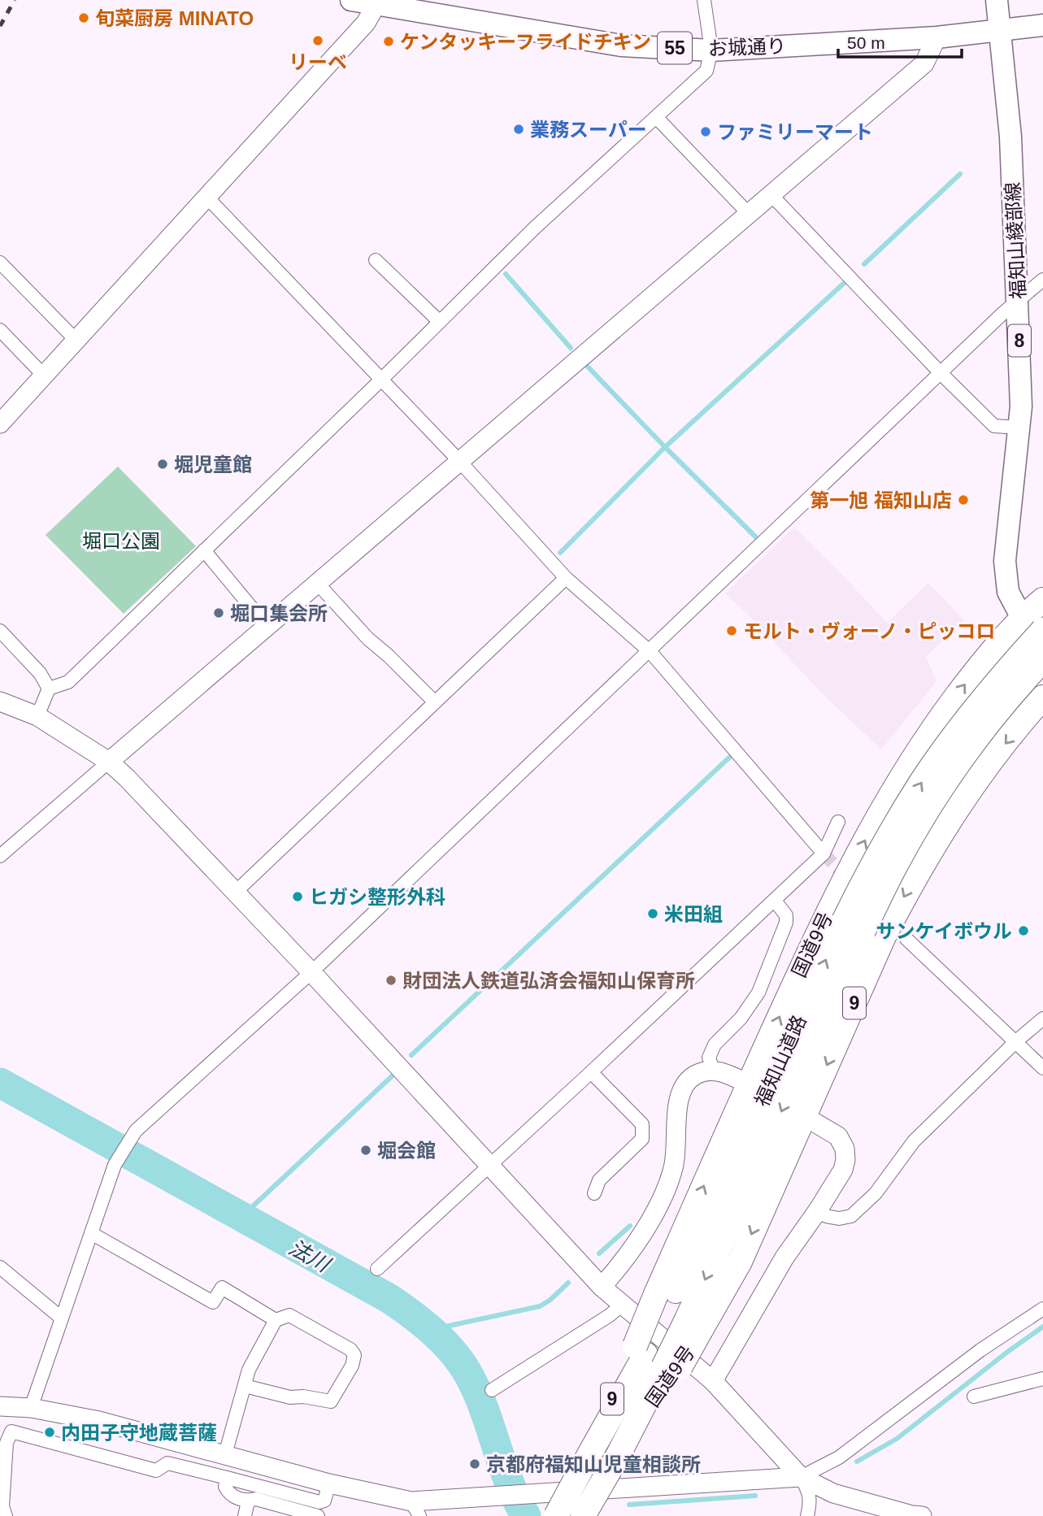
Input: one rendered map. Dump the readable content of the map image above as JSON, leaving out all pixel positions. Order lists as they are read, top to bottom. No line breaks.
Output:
{"streets":{"highway":["国道9号","9","福知山道路"],"main road":["お城通り","55","福知山綾部線","8"]},"crossings":[["お城通り","福知山綾部線"],["福知山綾部線","国道9号"],["国道9号","福知山道路"]],"water":["法川"],"parks":["堀口公園"],"places":["旬菜厨房 MINATO","リーベ","ケンタッキーフライドチキン","業務スーパー","ファミリーマート","堀児童館","第一旭 福知山店","堀口集会所","モルト・ヴォーノ・ピッコロ","ヒガシ整形外科","米田組","サンケイボウル","財団法人鉄道弘済会福知山保育所","堀会館","内田子守地蔵菩薩","京都府福知山児童相談所"],"scale_bar":"50 m"}
